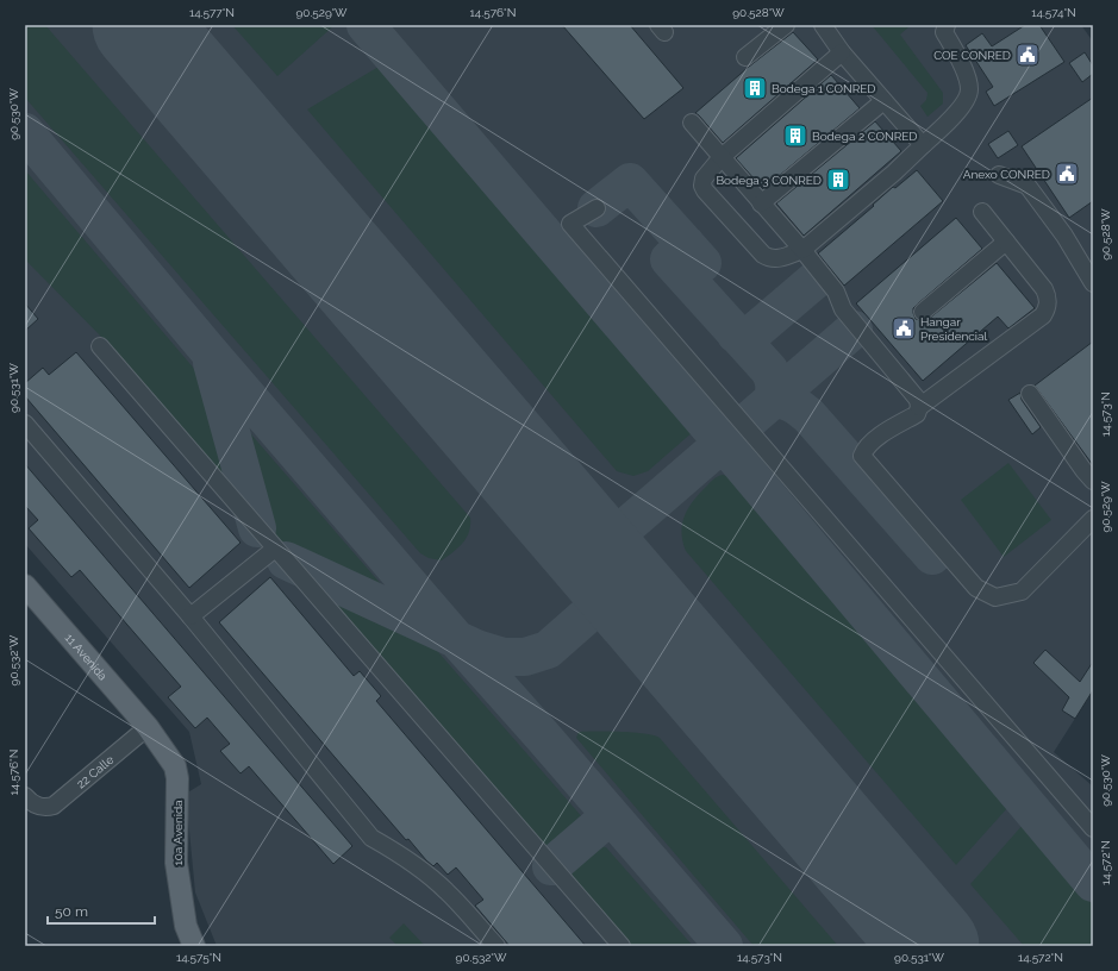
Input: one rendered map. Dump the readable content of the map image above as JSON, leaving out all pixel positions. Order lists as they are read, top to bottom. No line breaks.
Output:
{"streets":{"main road":["11 Avenida","10a Avenida"],"street":["22 Calle"]},"crossings":[["11 Avenida","22 Calle"],["11 Avenida","10a Avenida"],["22 Calle","10a Avenida"]],"places":{"public building":["COE CONRED","Anexo CONRED","Hangar Presidencial"],"building":["Bodega 1 CONRED","Bodega 2 CONRED","Bodega 3 CONRED"]},"scale_bar":"50 m","coordinates":["14.577°N","90.529°W","14.576°N","90.528°W","14.574°N","90.530°W","90.531°W","14.573°N","90.532°W","14.572°N","14.575°N"]}
